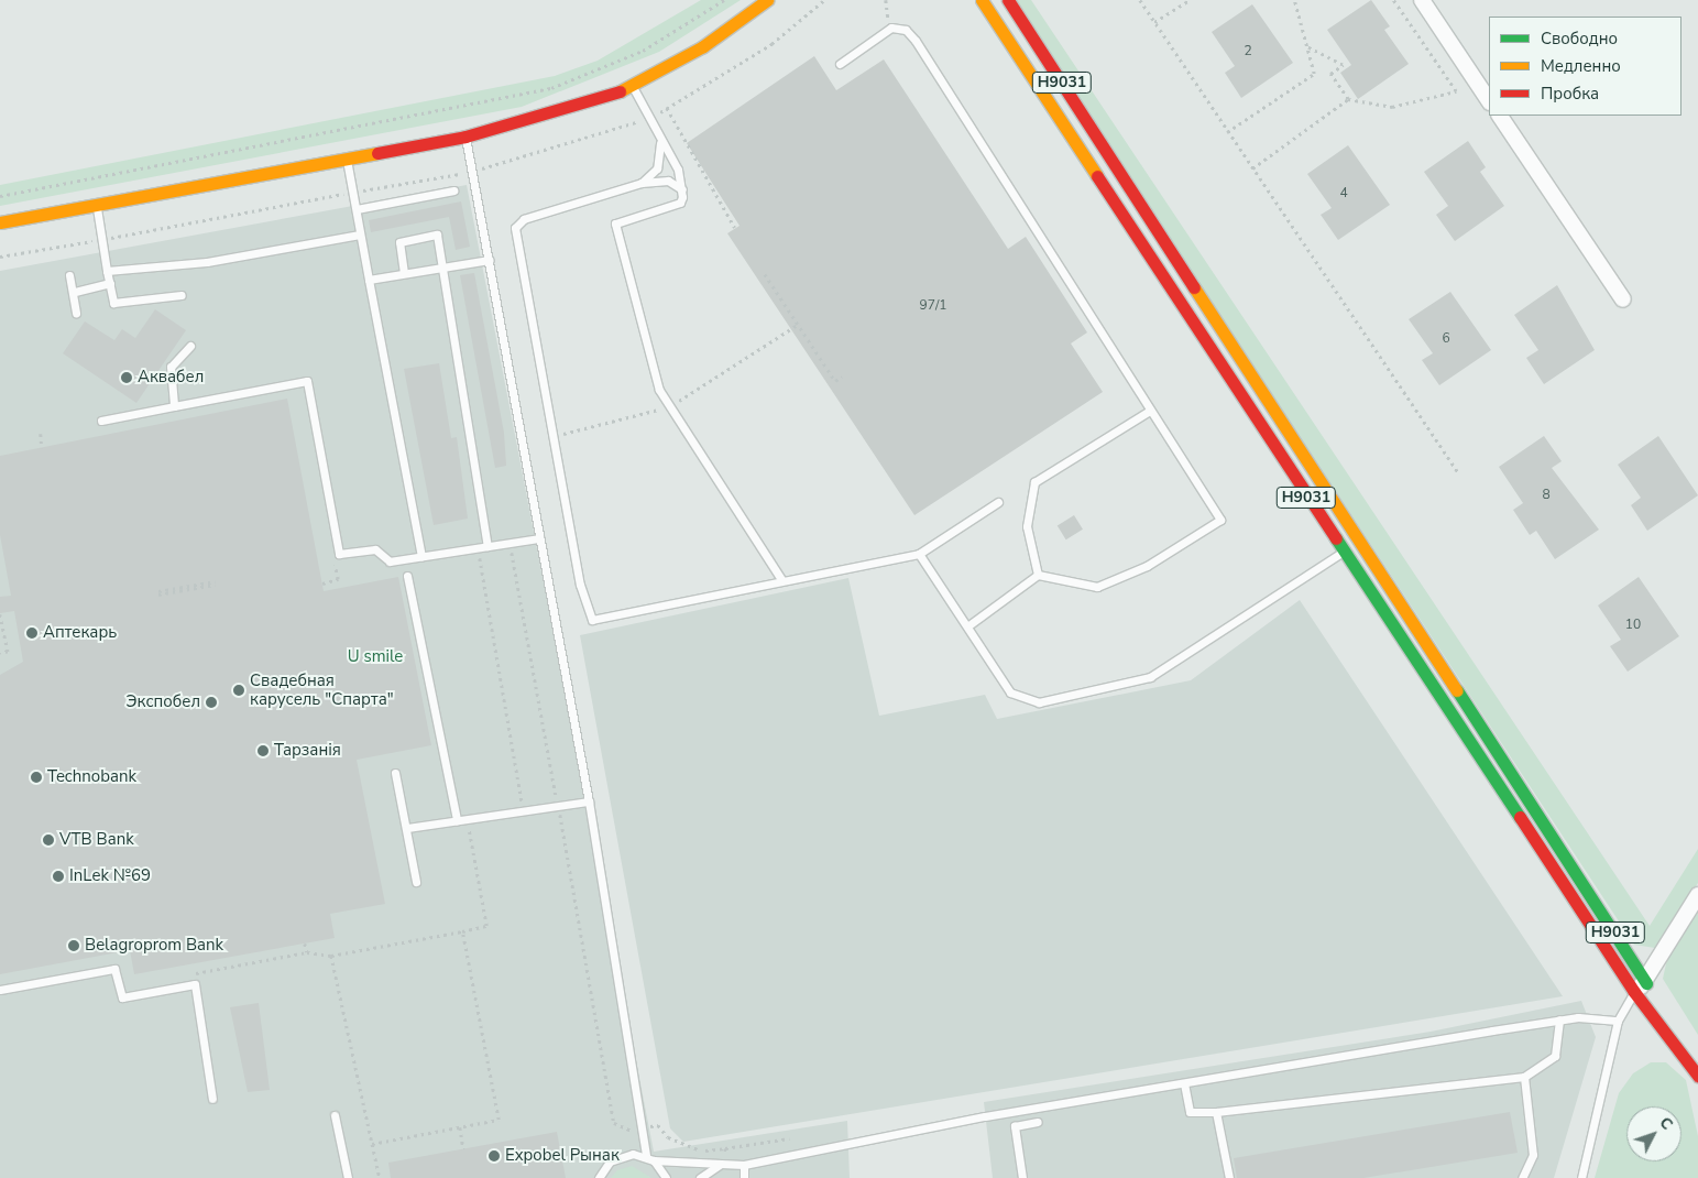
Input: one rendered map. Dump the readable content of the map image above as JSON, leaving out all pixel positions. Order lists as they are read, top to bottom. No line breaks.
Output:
{"streets":{"main road":["Н9031"]},"parks":["U smile"],"places":["Аквабел","Аптекарь","Свадебная карусель \"Спарта\"","Экспобел","Тарзанія","Technobank","VTB Bank","InLek №69","Belagroprom Bank","Expobel Рынак"],"house_numbers":["2","4","97/1","6","8","10"],"legend":["Свободно","Медленно","Пробка"],"north":"top right"}
